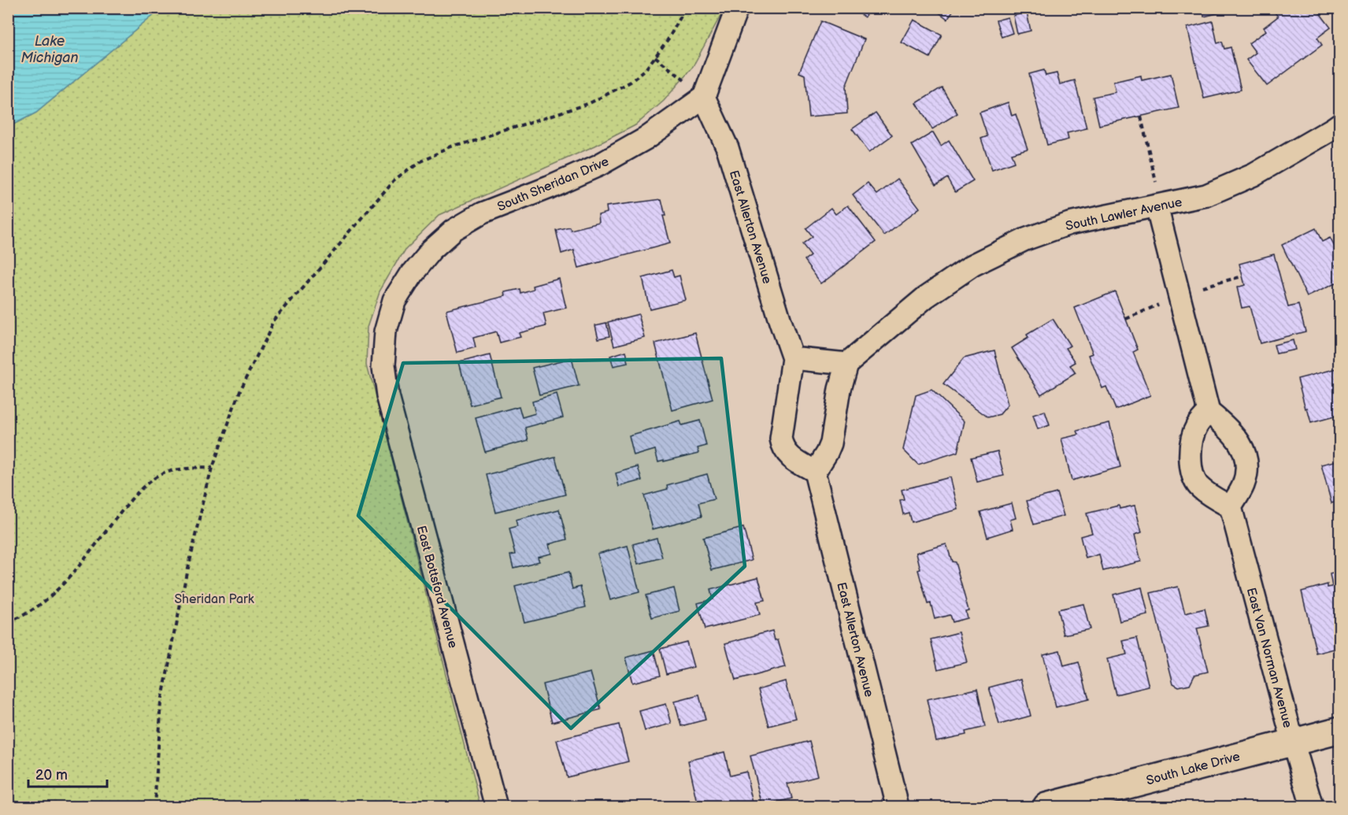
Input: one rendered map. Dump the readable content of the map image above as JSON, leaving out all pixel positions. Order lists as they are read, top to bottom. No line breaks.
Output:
{"streets":{"main road":["South Lake Drive"],"street":["South Sheridan Drive","South Lawler Avenue","East Allerton Avenue","East Bottsford Avenue","East Van Norman Avenue"]},"crossings":[["South Sheridan Drive","East Allerton Avenue"],["South Sheridan Drive","East Bottsford Avenue"],["East Van Norman Avenue","South Lake Drive"]],"water":["Lake Michigan"],"parks":["Sheridan Park"],"scale_bar":"20 m"}
